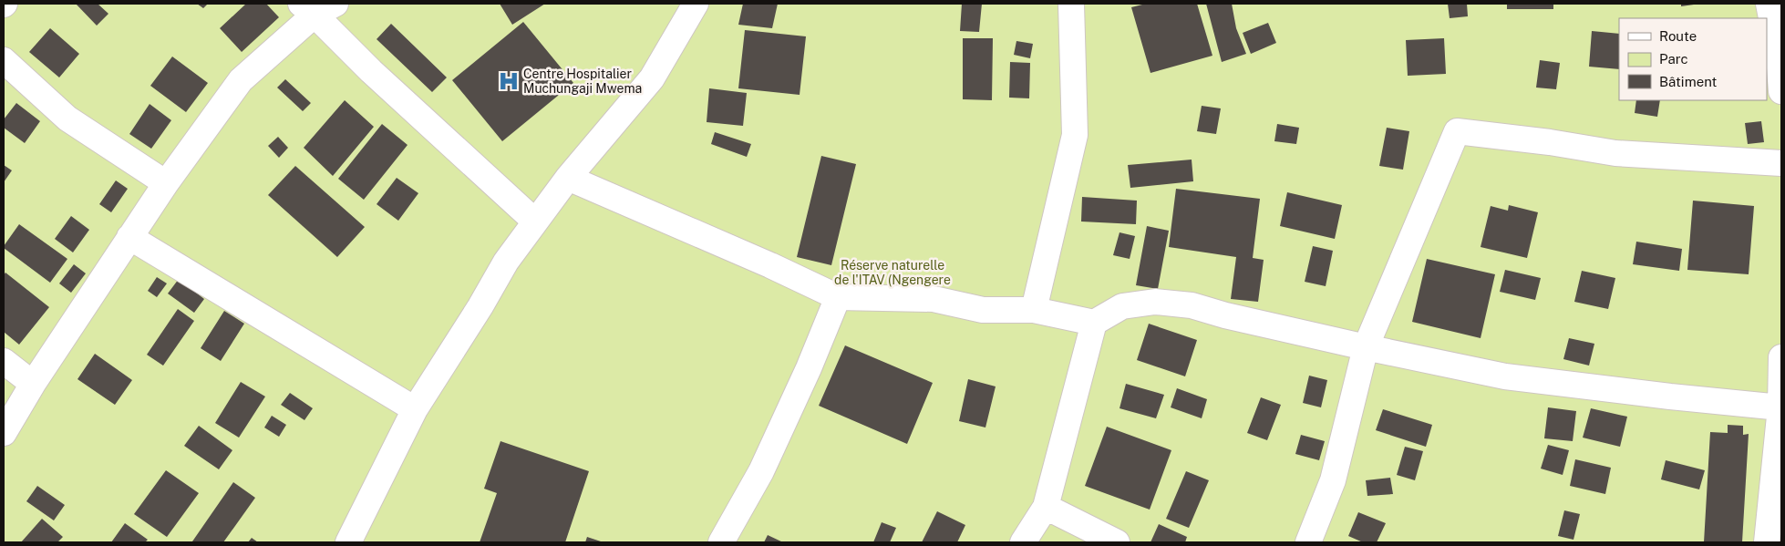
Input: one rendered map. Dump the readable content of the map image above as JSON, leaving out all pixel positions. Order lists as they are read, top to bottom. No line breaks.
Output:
{"parks":["Réserve naturelle de l'ITAV (Ngengere"],"places":{"hospital":["Centre Hospitalier Muchungaji Mwema"]},"legend":["Route","Parc","Bâtiment"]}
